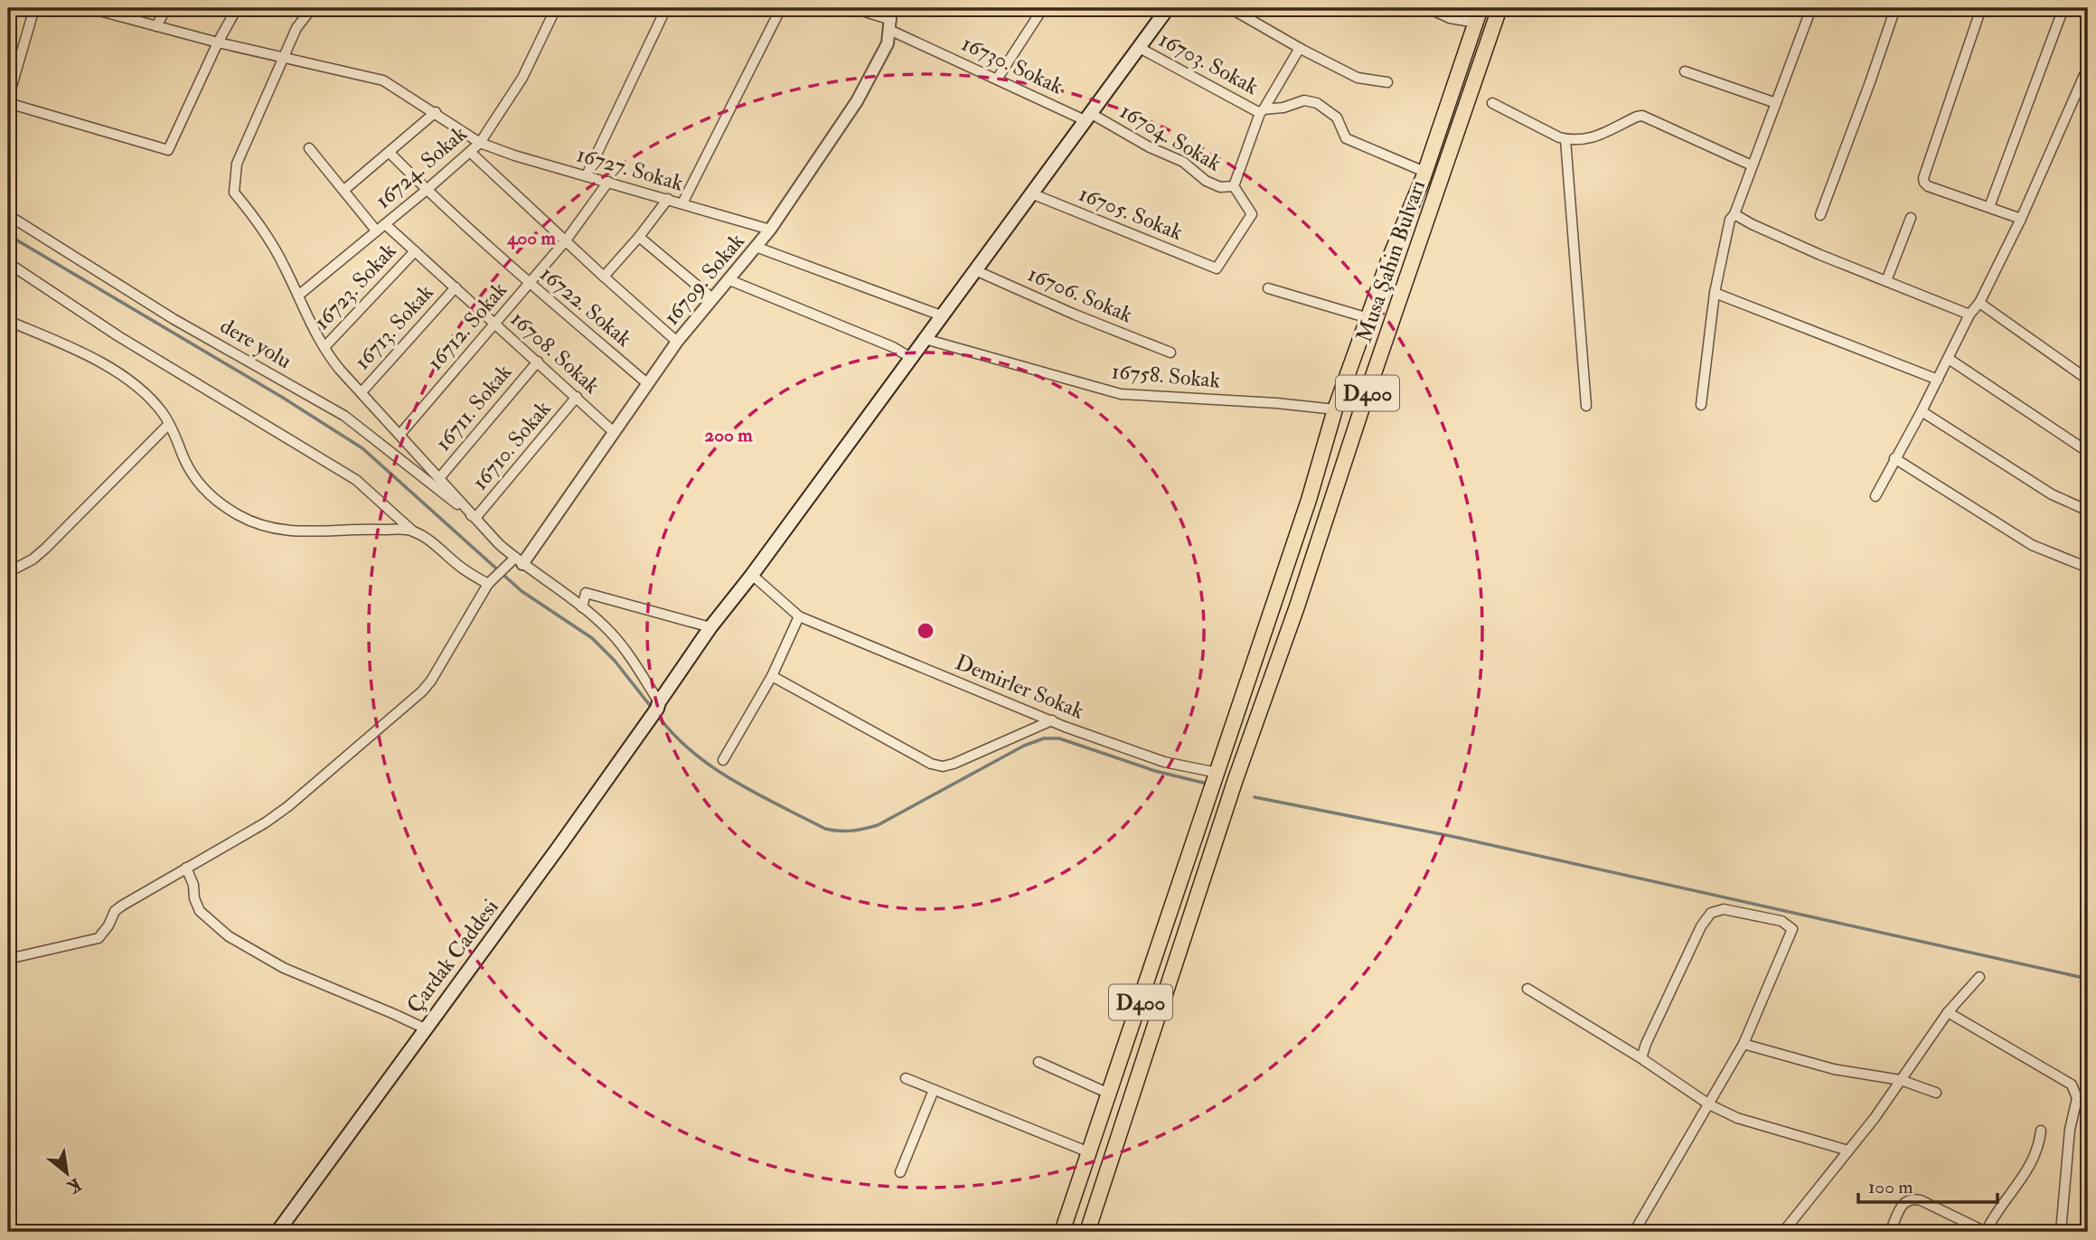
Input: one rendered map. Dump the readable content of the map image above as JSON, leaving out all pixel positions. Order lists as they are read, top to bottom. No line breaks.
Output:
{"streets":{"highway":["Musa Şahin Bulvarı","D400"],"main road":["Çardak Caddesi"],"street":["16703. Sokak","16730. Sokak","16704. Sokak","16724. Sokak","16727. Sokak","16705. Sokak","16709. Sokak","16723. Sokak","16706. Sokak","16722. Sokak","16712. Sokak","16713. Sokak","dere yolu","16708. Sokak","16758. Sokak","16711. Sokak","16710. Sokak","Demirler Sokak"]},"crossings":[["16703. Sokak","Çardak Caddesi"],["16730. Sokak","16704. Sokak"],["16730. Sokak","16709. Sokak"],["16730. Sokak","Çardak Caddesi"],["16704. Sokak","16705. Sokak"],["16704. Sokak","Çardak Caddesi"],["16724. Sokak","16727. Sokak"],["16724. Sokak","16722. Sokak"],["16724. Sokak","16708. Sokak"],["16727. Sokak","16709. Sokak"],["16727. Sokak","16712. Sokak"],["16705. Sokak","Çardak Caddesi"],["Musa Şahin Bulvarı","16758. Sokak"],["Musa Şahin Bulvarı","D400"],["Musa Şahin Bulvarı","Demirler Sokak"],["16709. Sokak","16722. Sokak"],["16709. Sokak","16708. Sokak"],["16723. Sokak","16708. Sokak"],["16706. Sokak","Çardak Caddesi"],["16722. Sokak","16712. Sokak"],["16712. Sokak","16708. Sokak"],["16713. Sokak","16708. Sokak"],["dere yolu","16710. Sokak"],["16708. Sokak","16711. Sokak"],["16708. Sokak","16710. Sokak"],["16758. Sokak","Çardak Caddesi"],["D400","Demirler Sokak"],["Demirler Sokak","Çardak Caddesi"]],"scale_bar":"100 m","north":"bottom right","rings":["400 m","200 m"]}
